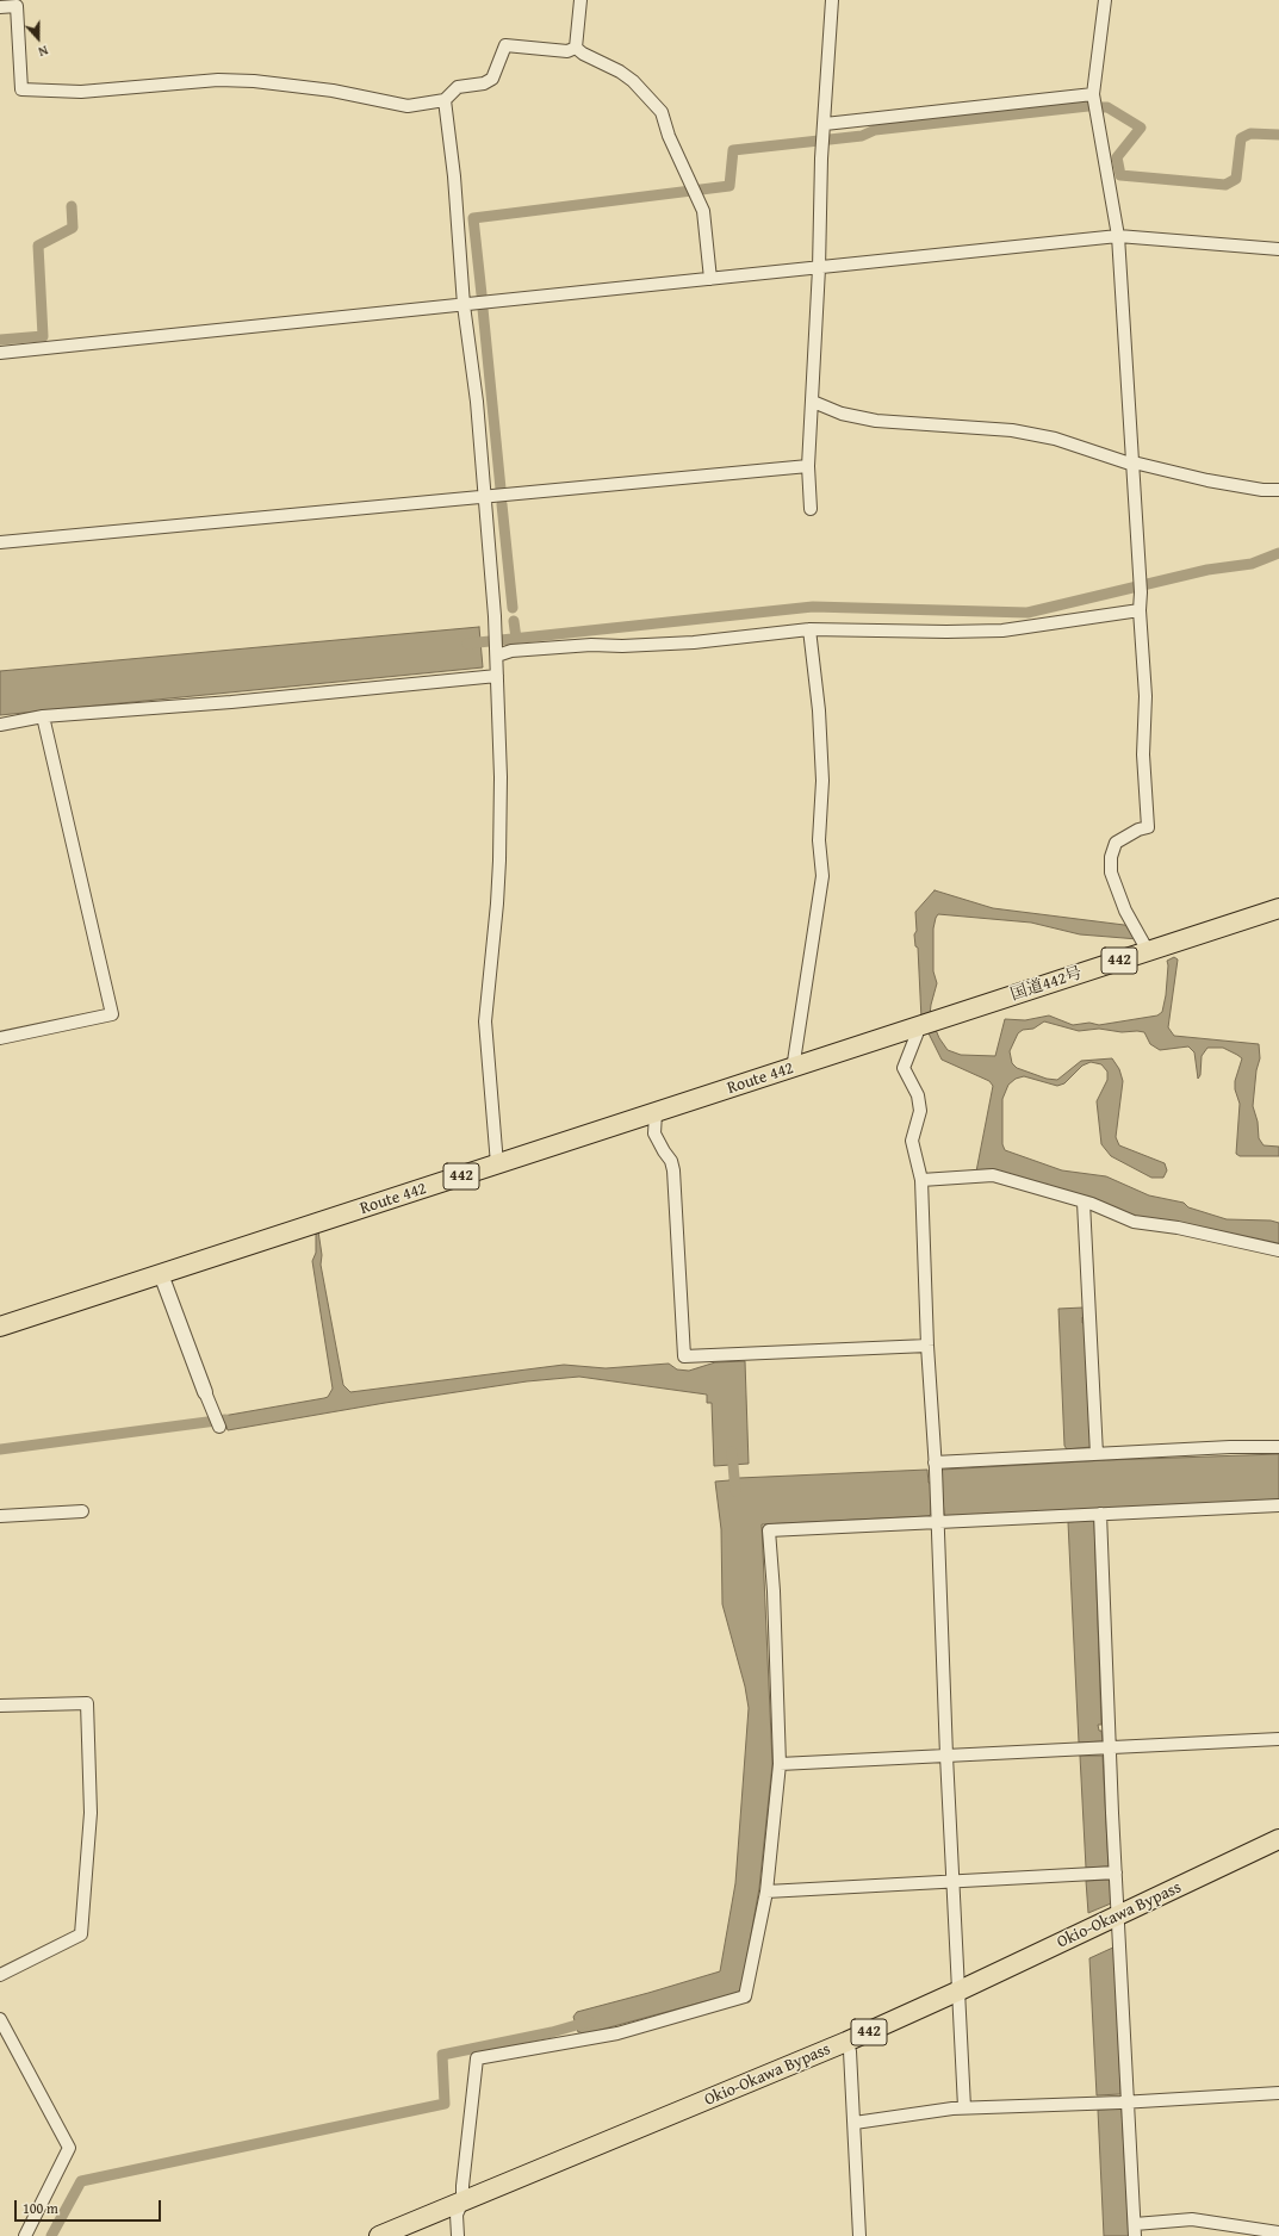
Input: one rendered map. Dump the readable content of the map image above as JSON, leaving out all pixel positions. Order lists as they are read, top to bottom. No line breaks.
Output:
{"streets":{"highway":["442","国道442号","Route 442","Okio-Okawa Bypass"]},"crossings":[["国道442号","Route 442"]],"scale_bar":"100 m","north":"bottom"}
